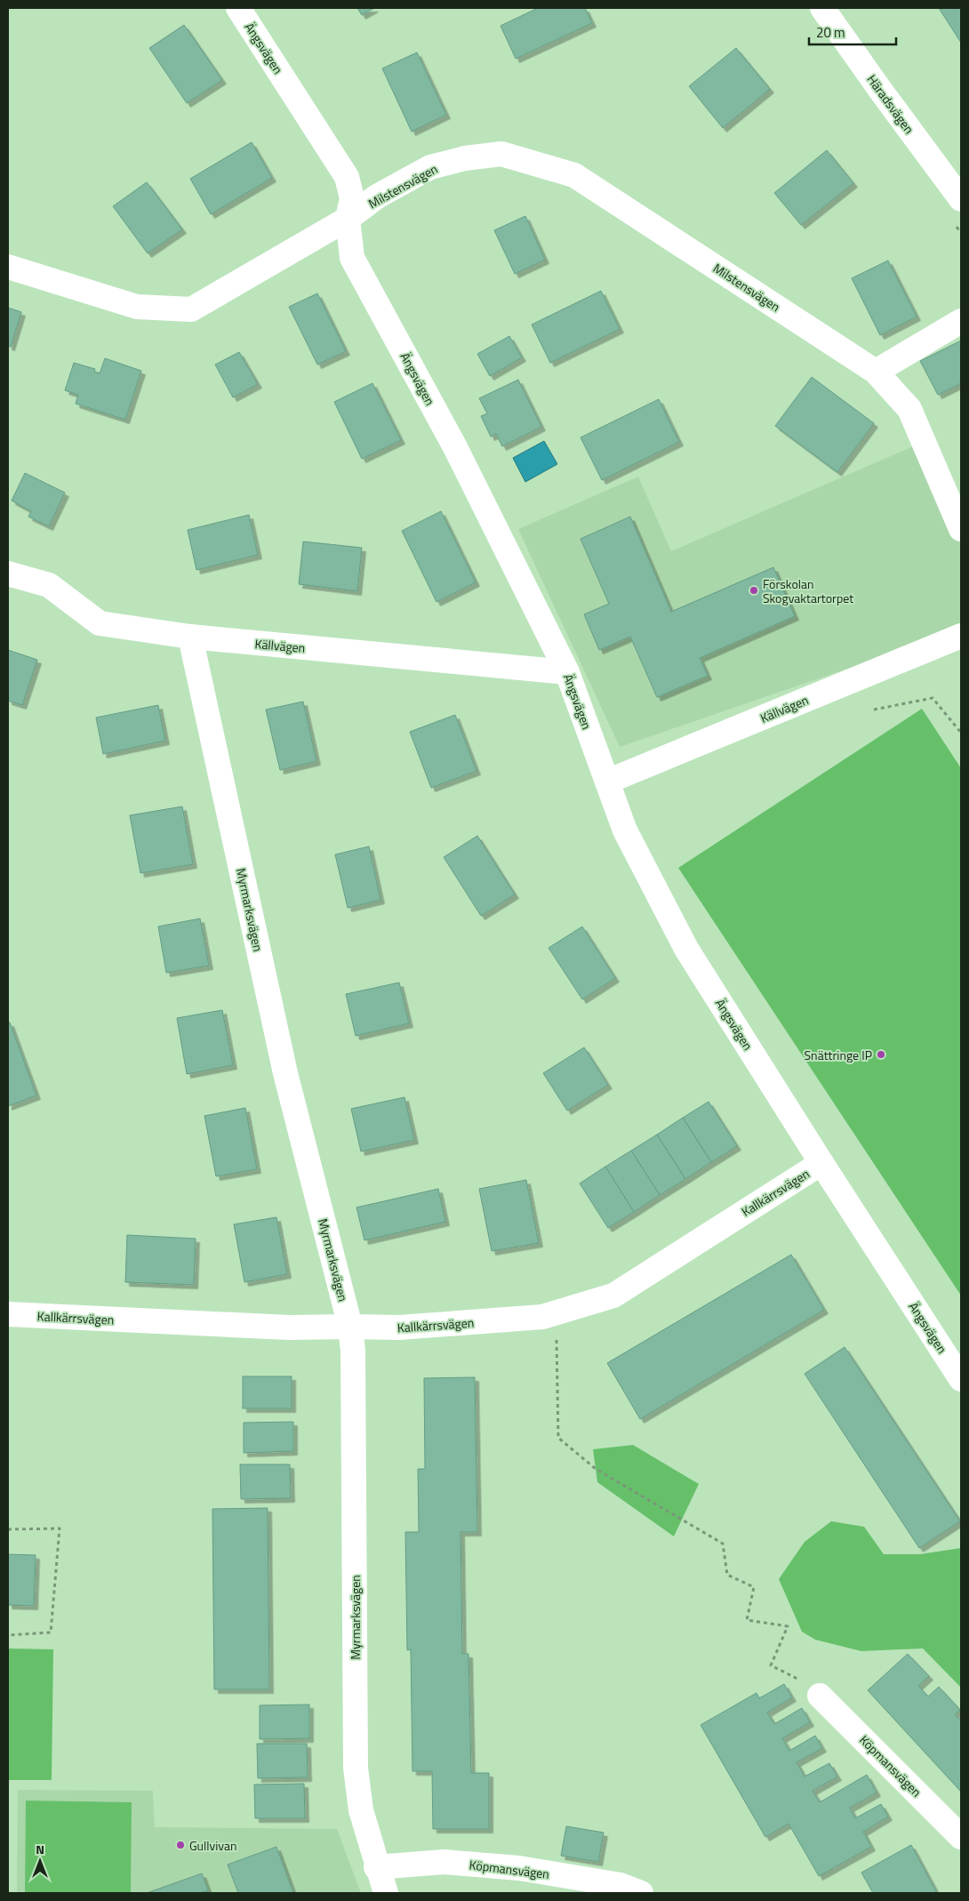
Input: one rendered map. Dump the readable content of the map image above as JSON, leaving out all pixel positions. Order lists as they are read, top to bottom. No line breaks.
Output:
{"streets":{"street":["Ängsvägen","Häradsvägen","Milstensvägen","Källvägen","Myrmarksvägen","Kallkärrsvägen","Köpmansvägen"]},"crossings":[["Ängsvägen","Milstensvägen"],["Ängsvägen","Källvägen"],["Ängsvägen","Kallkärrsvägen"],["Källvägen","Myrmarksvägen"],["Myrmarksvägen","Kallkärrsvägen"],["Myrmarksvägen","Köpmansvägen"]],"places":["Förskolan Skogvaktartorpet","Snättringe IP","Gullvivan"],"scale_bar":"20 m","north":"top"}
